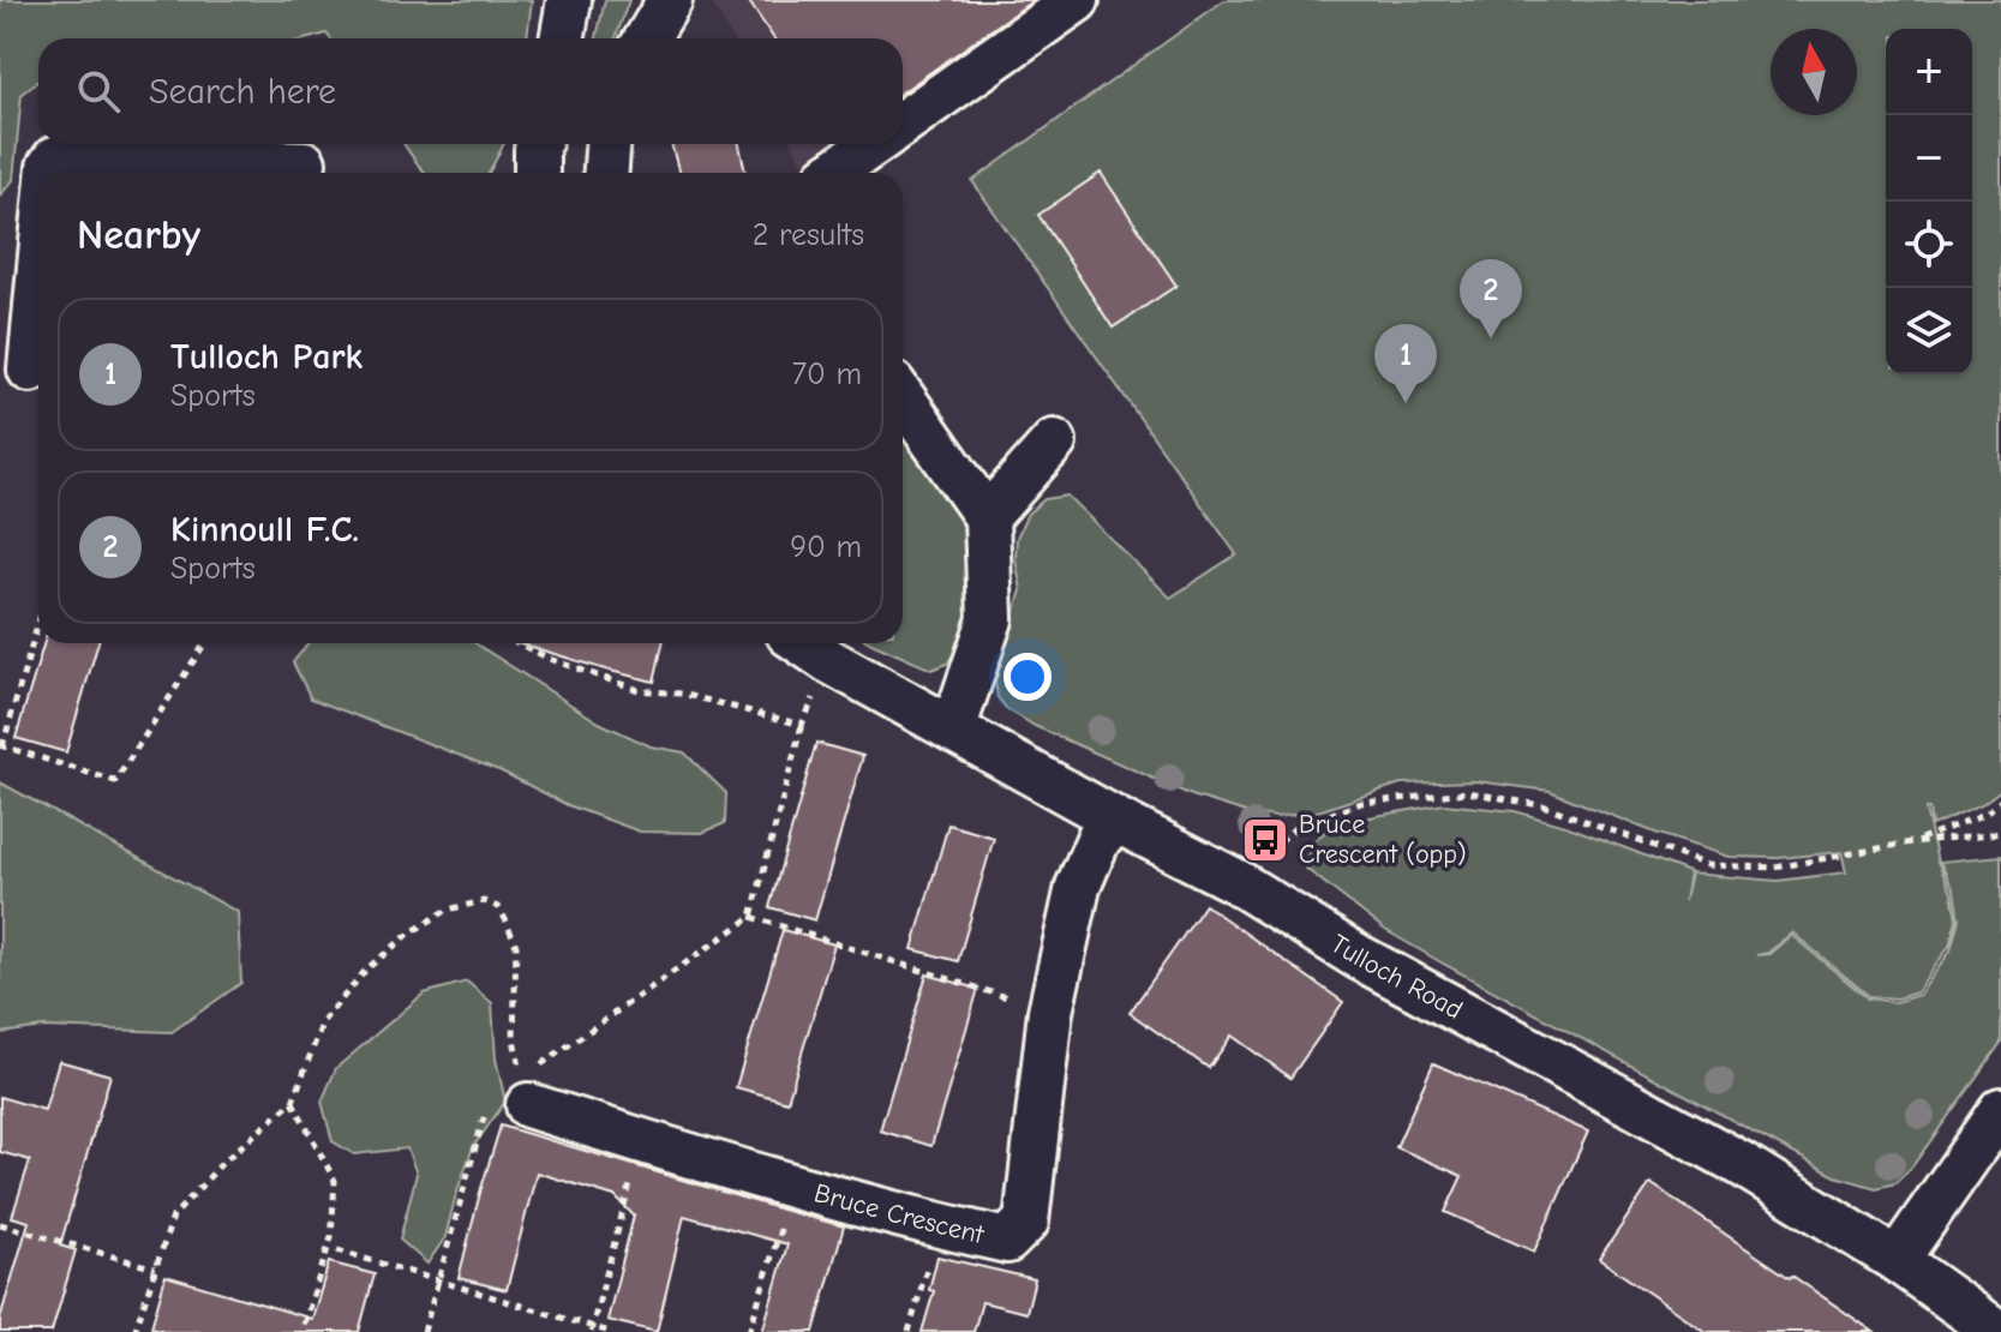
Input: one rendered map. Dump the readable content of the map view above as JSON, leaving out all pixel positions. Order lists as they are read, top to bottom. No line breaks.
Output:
{"streets":{"street":["Tulloch Road","Bruce Crescent"]},"crossings":[["Tulloch Road","Bruce Crescent"]],"places":{"bus stop":["Bruce Crescent (opp)"]},"north":"top","page":{"map_buttons":["+","−"],"search":"Search here","heading":["Nearby","2 results"],"pins":["2","1"],"list":[{"mark":"1","name":"Tulloch Park","note":"Sports","value":"70 m"},{"mark":"2","name":"Kinnoull F.C.","note":"Sports","value":"90 m"}]}}
